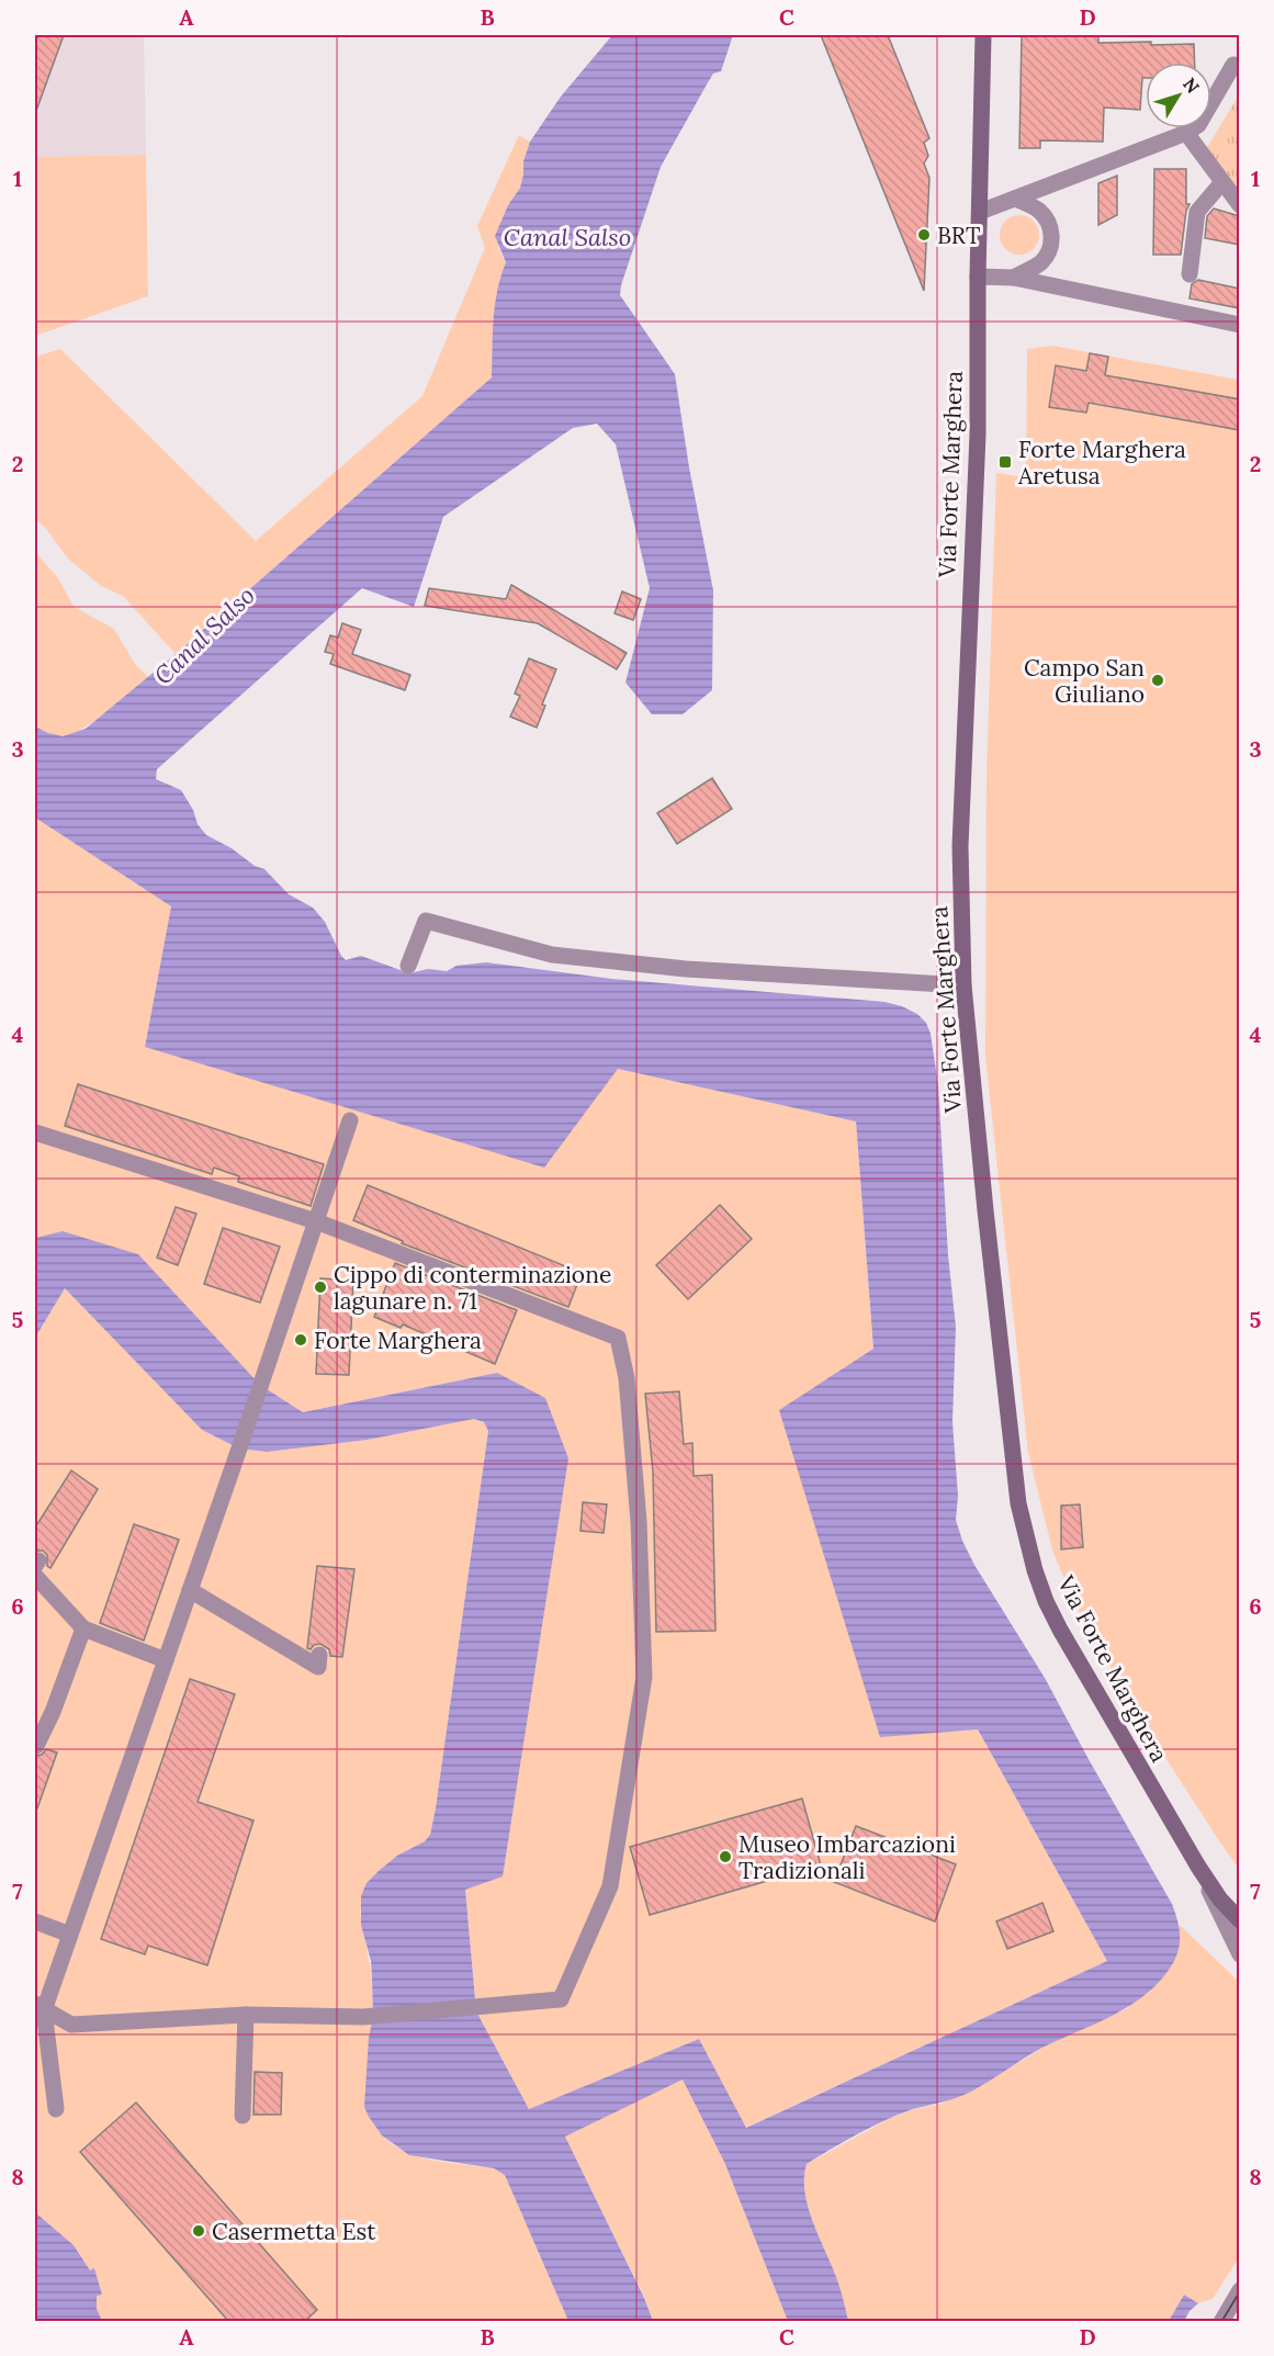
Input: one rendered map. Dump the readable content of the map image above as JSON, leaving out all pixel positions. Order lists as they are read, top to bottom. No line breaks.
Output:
{"streets":{"street":["Via Forte Marghera"]},"water":["Canal Salso"],"places":{"other":["BRT","Campo San Giuliano","Cippo di conterminazione lagunare n. 71","Forte Marghera","Museo Imbarcazioni Tradizionali","Casermetta Est"],"transit":["Forte Marghera Aretusa"]},"north":"top right","grid":{"columns":["A","B","C","D"],"rows":["1","2","3","4","5","6","7","8"]}}
